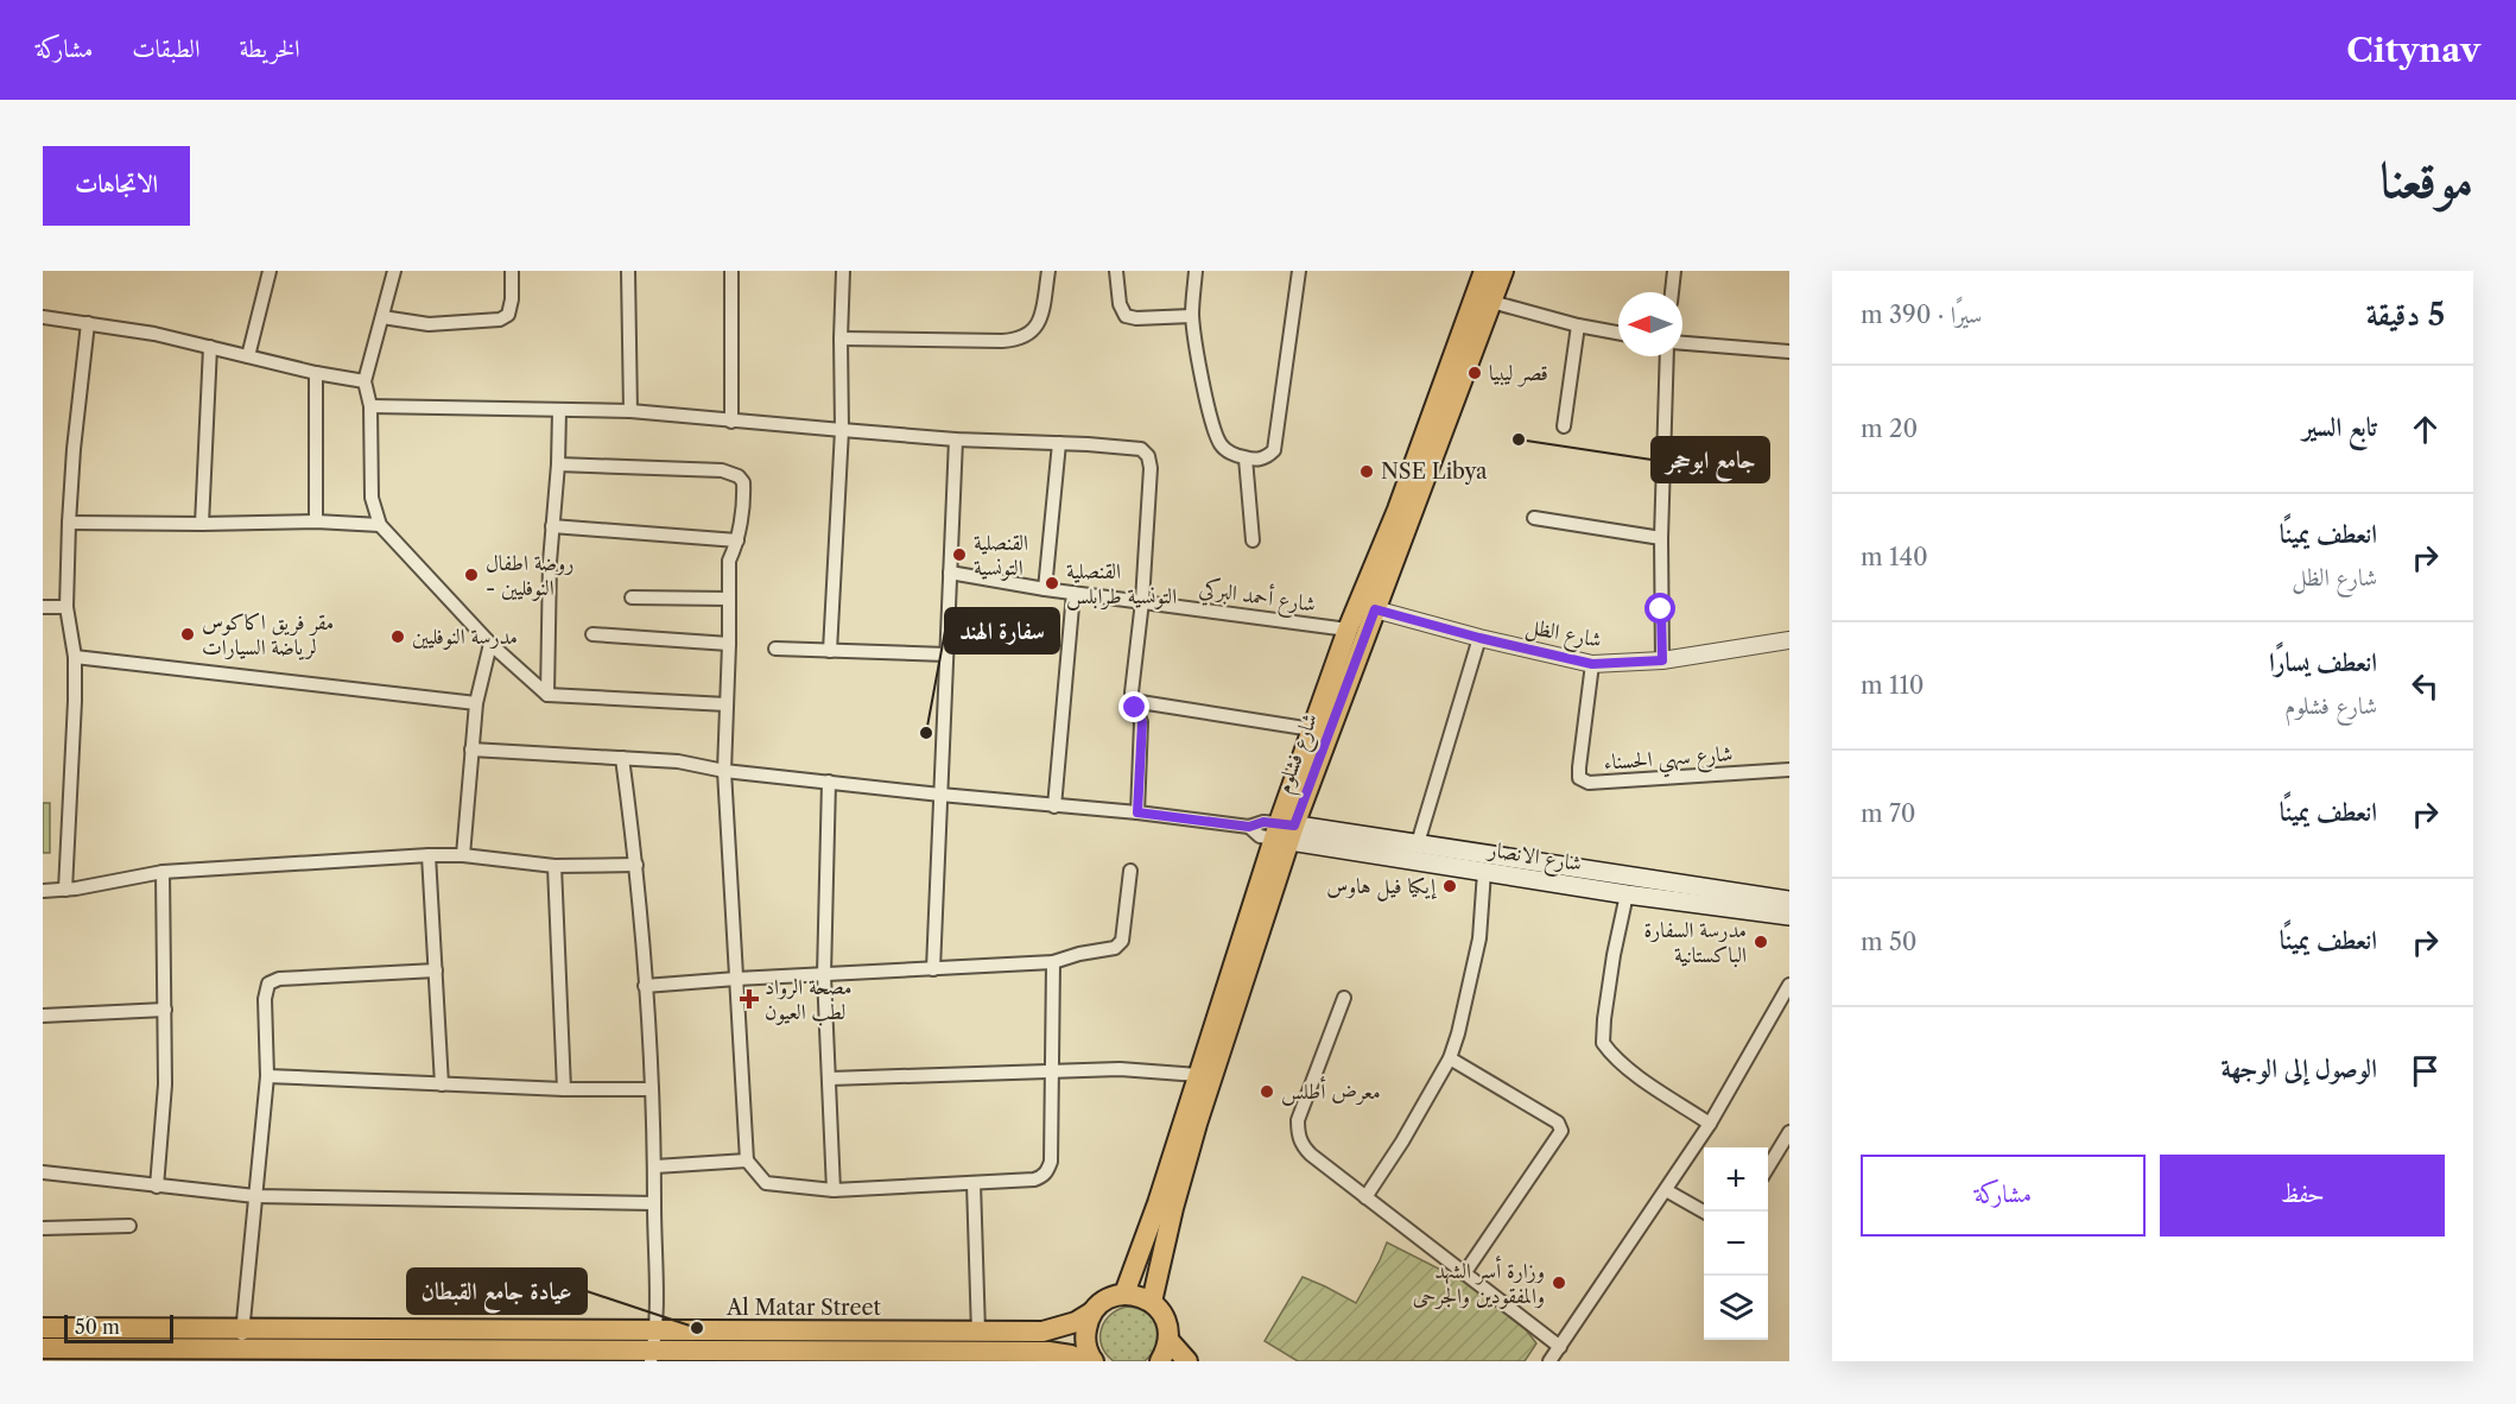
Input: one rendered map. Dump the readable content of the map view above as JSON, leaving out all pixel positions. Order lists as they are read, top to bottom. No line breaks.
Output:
{"streets":{"main road":["شارع فشلوم","شارع الانصار","Al Matar Street"],"street":["شارع أحمد البركي","شارع الظل","شارع سهي الحسناء"]},"crossings":[["شارع أحمد البركي","شارع فشلوم"],["شارع الظل","شارع فشلوم"],["شارع الظل","شارع سهي الحسناء"],["شارع فشلوم","شارع الانصار"],["شارع فشلوم","Al Matar Street"]],"places":{"other":["قصر ليبيا","جامع ابوحجر","NSE Libya","القنصلية التونسية","روضة اطفال - النوفليين","القنصلية التونسية طرابلس","مقر فريق اكاكوس لرياضة السيارات","مدرسة النوفليين","سفارة الهند","إيكيا فيل هاوس","مدرسة السفارة الباكستانية","معرض أطلس","وزارة أسر الشهد والمفقودين والجرحى","عيادة جامع القبطان"],"health":["مصحة الرواد لطب العيون"]},"scale_bar":"50 m","north":"left","page":{"header":"Citynav","nav":["الخريطة","الطبقات","مشاركة"],"title":"موقعنا","buttons":["الاتجاهات",["حفظ","مشاركة"]],"heading":["5 دقيقة","سيرًا · 390 m"],"list":[["تابع السير","20 m"],["انعطف يمينًا","شارع الظل","140 m"],["انعطف يسارًا","شارع فشلوم","110 m"],["انعطف يمينًا","70 m"],["انعطف يمينًا","50 m"],"الوصول إلى الوجهة"],"map_buttons":["+","−"],"scale":"50 m"}}
